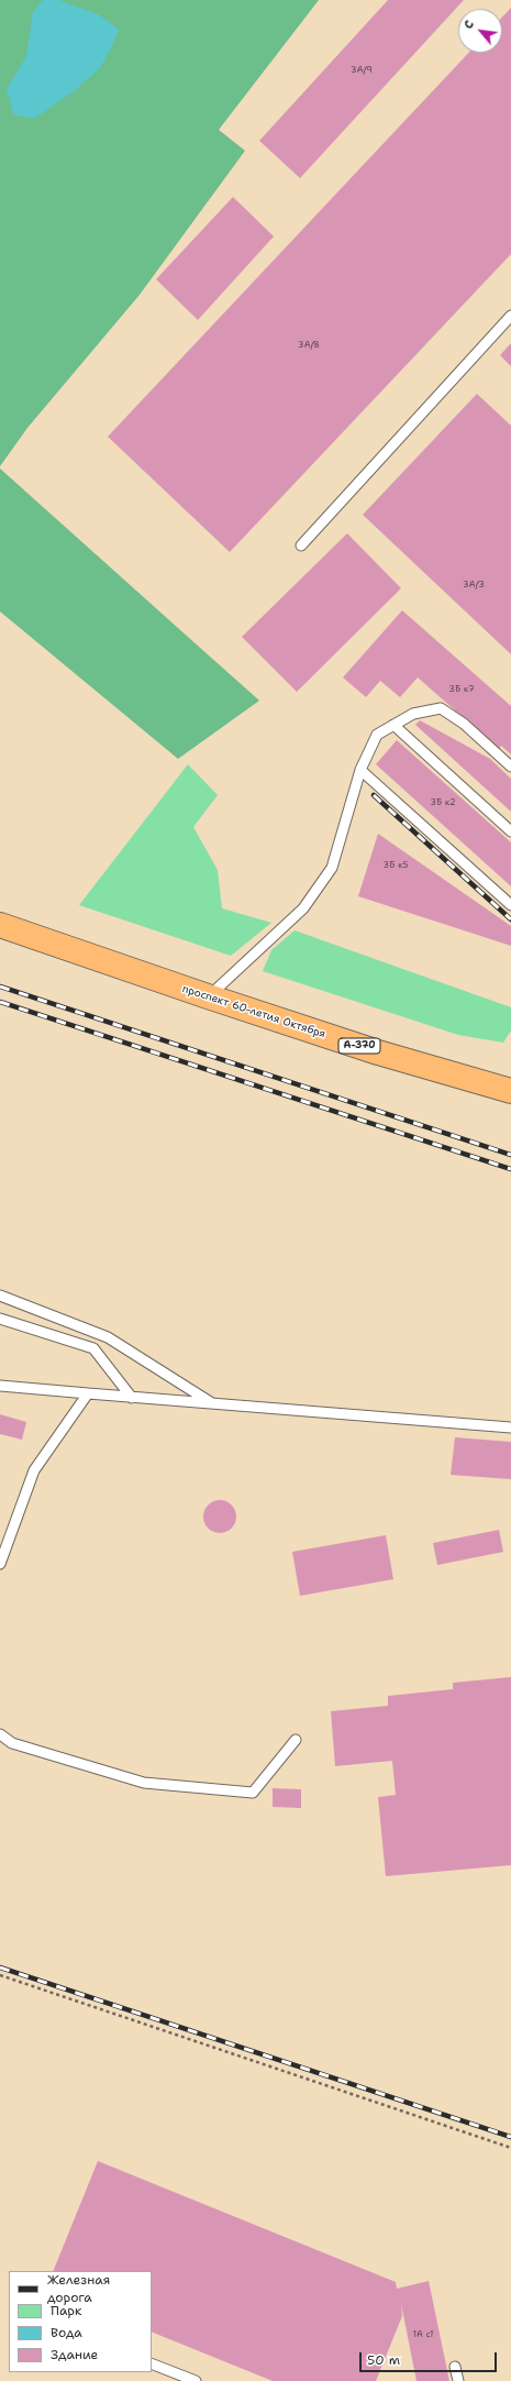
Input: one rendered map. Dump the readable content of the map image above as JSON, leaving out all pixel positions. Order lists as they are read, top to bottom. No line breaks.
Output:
{"streets":{"highway":["проспект 60-летия Октября","А-370"]},"house_numbers":["3А/9","3А/8","3А/3","3Б к7","3Б к2","3Б к5","1А с1"],"legend":["Железная дорога","Парк","Вода","Здание"],"scale_bar":"50 m","north":"top left"}
